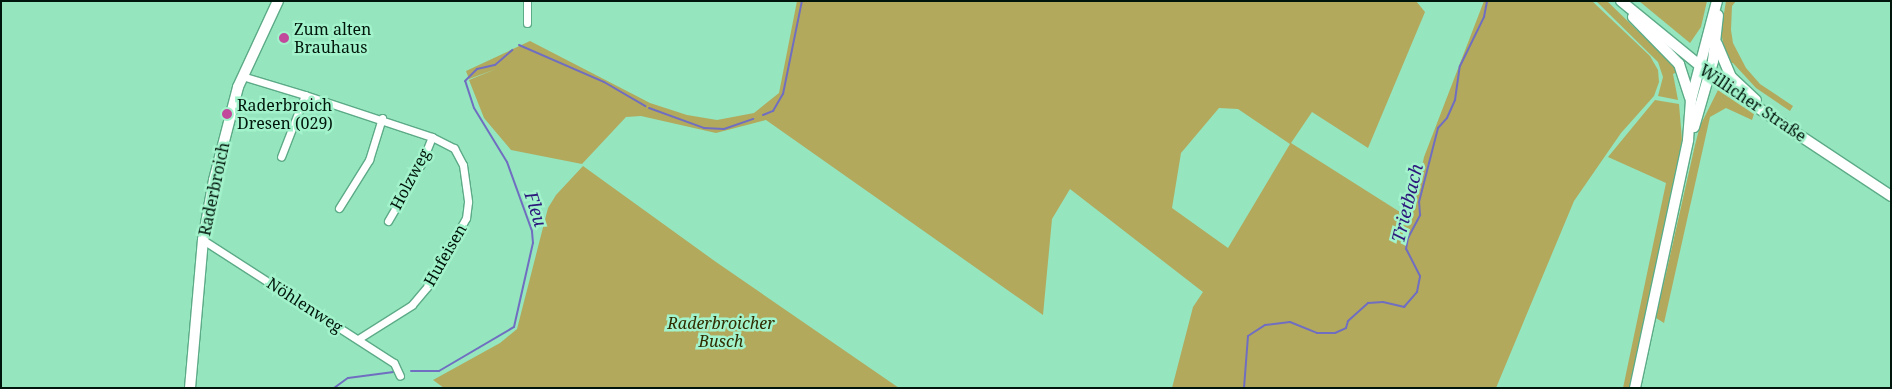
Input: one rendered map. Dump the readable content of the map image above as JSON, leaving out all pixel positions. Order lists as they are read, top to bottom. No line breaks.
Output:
{"streets":{"main road":["Willicher Straße","Raderbroich"],"street":["Holzweg","Hufeisen","Nöhlenweg"]},"crossings":[["Holzweg","Hufeisen"],["Raderbroich","Hufeisen"],["Raderbroich","Nöhlenweg"],["Hufeisen","Nöhlenweg"]],"water":["Trietbach","Fleu"],"parks":["Raderbroicher Busch"],"places":["Zum alten Brauhaus","Raderbroich Dresen (029)"]}
